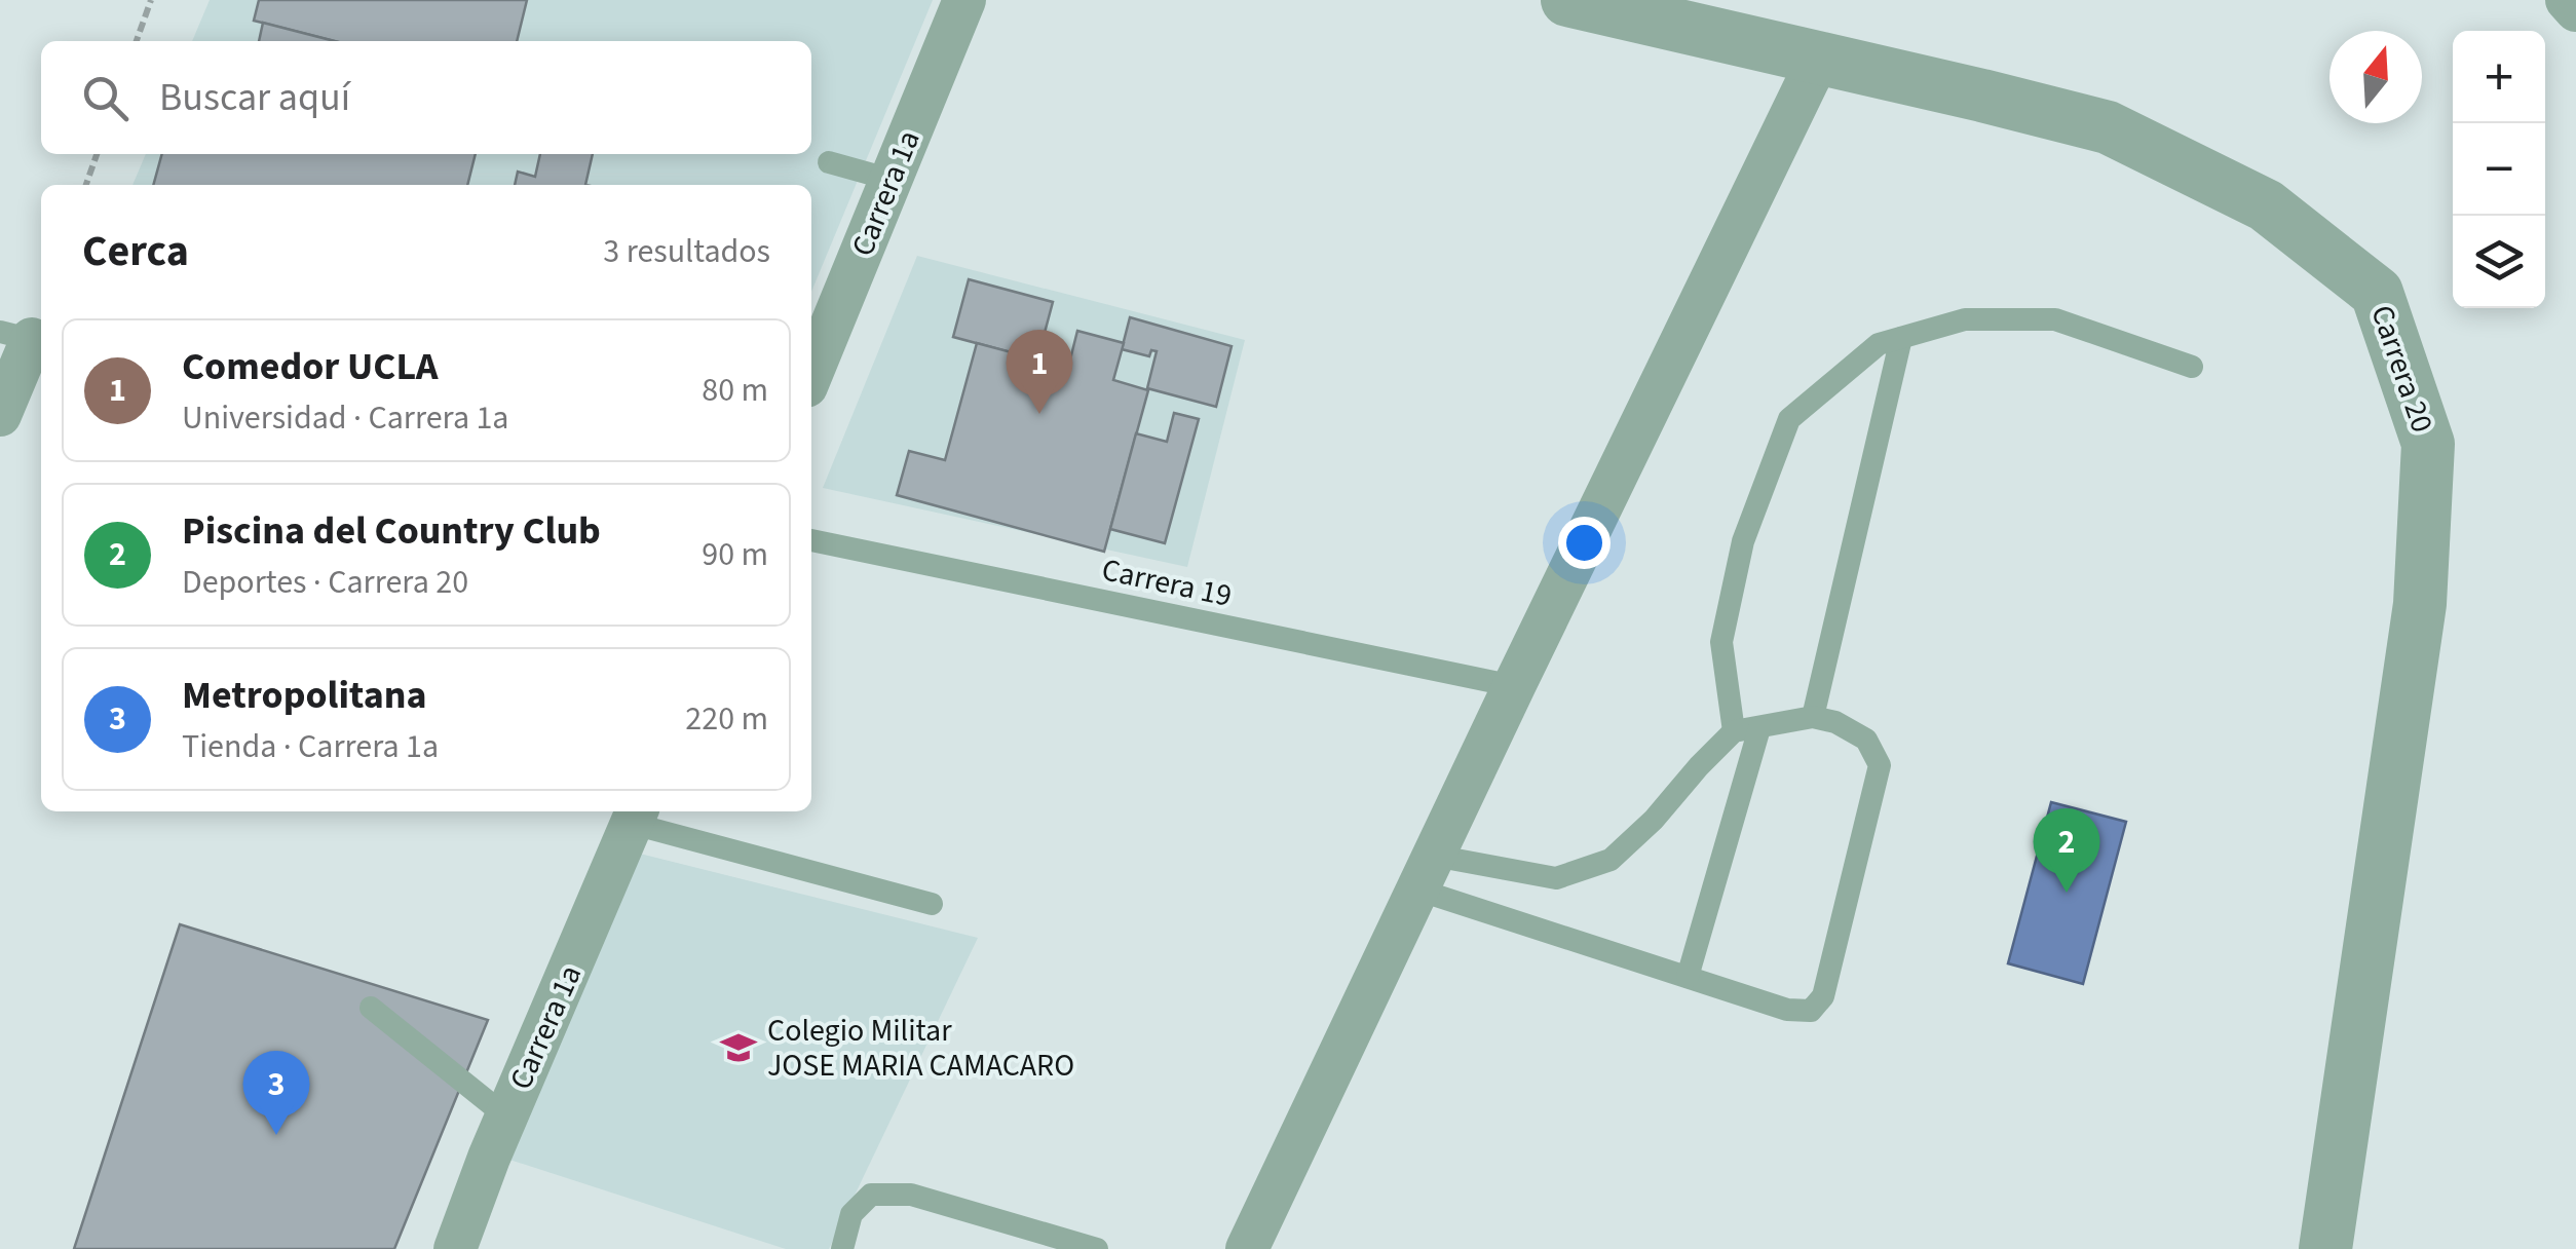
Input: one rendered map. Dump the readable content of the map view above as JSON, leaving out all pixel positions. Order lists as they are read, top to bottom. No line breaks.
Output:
{"streets":{"street":["Carrera 1a","Carrera 20"],"lane":["Carrera 19"]},"places":{"school or university":["Colegio Militar JOSE MARIA CAMACARO"]},"north":"top","page":{"map_buttons":["+","−"],"search":"Buscar aquí","heading":["Cerca","3 resultados"],"list":[{"mark":"1","name":"Comedor UCLA","note":"Universidad · Carrera 1a","value":"80 m"},{"mark":"2","name":"Piscina del Country Club","note":"Deportes · Carrera 20","value":"90 m"},{"mark":"3","name":"Metropolitana","note":"Tienda · Carrera 1a","value":"220 m"}],"pins":["1","2","3"]}}
